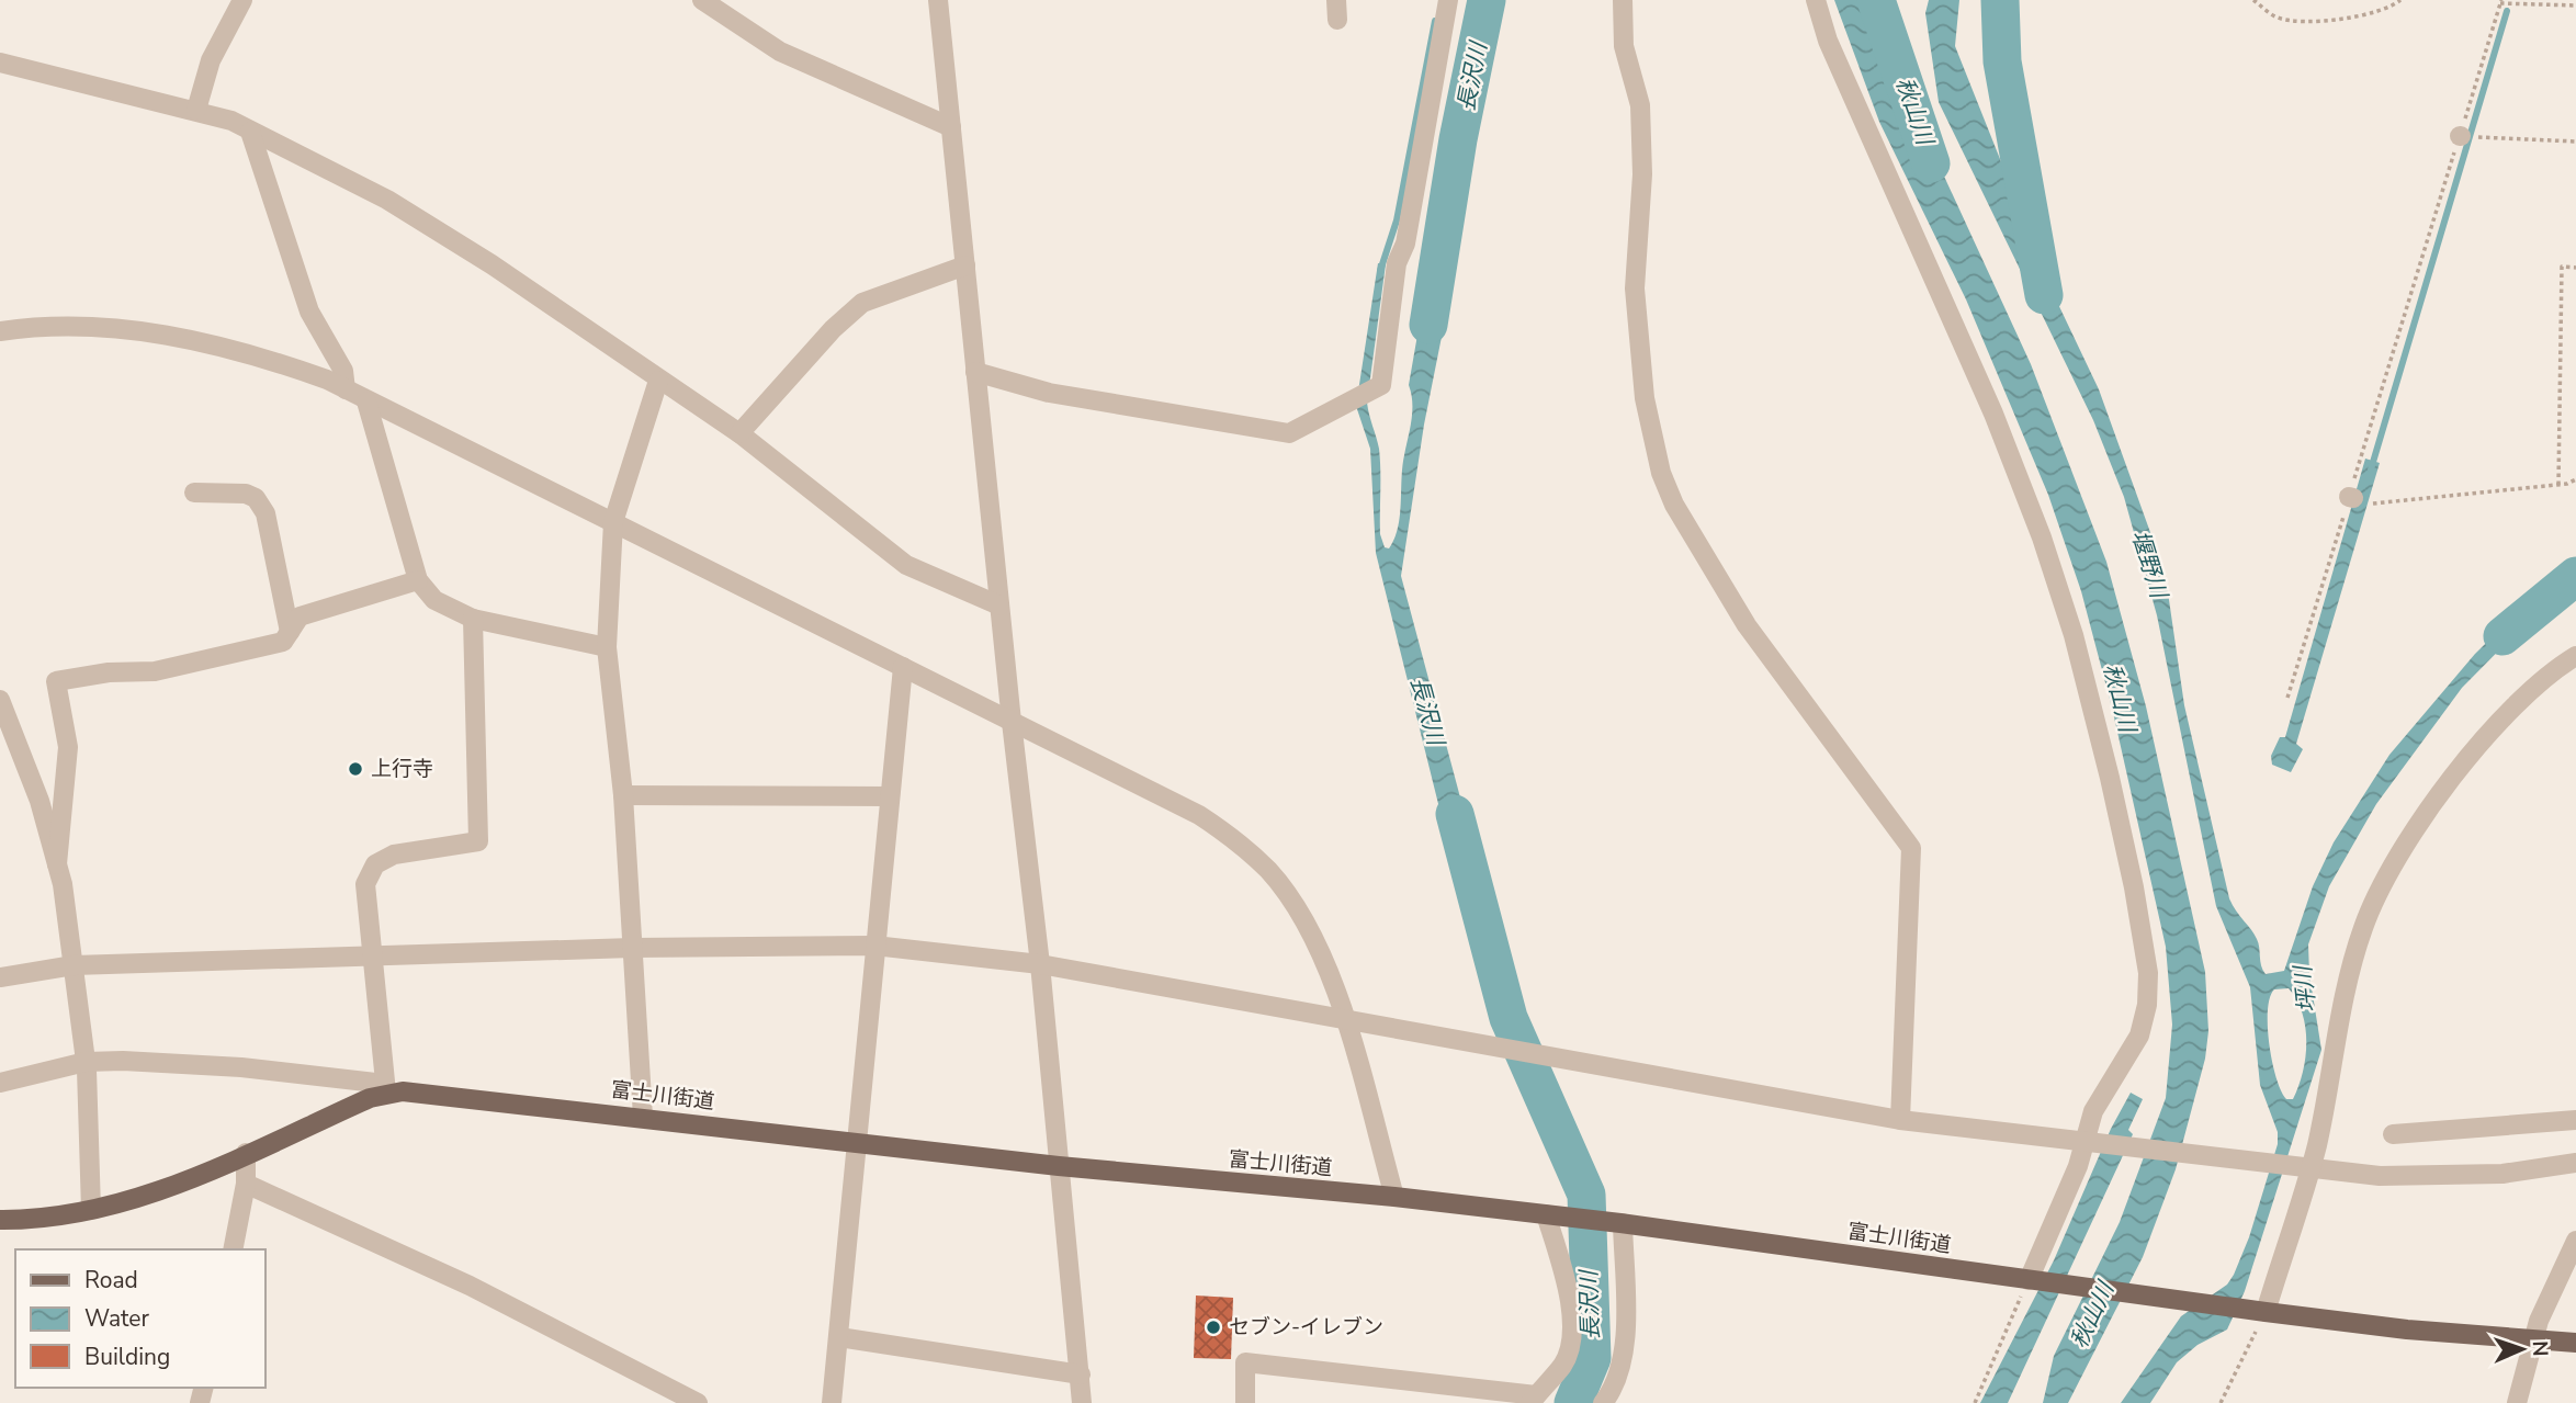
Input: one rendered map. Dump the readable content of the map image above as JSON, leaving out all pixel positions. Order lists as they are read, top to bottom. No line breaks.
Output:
{"streets":{"main road":["富士川街道"]},"water":["長沢川","秋山川","堰野川","坪川"],"places":["上行寺","セブン-イレブン"],"legend":["Road","Water","Building"],"north":"right"}
